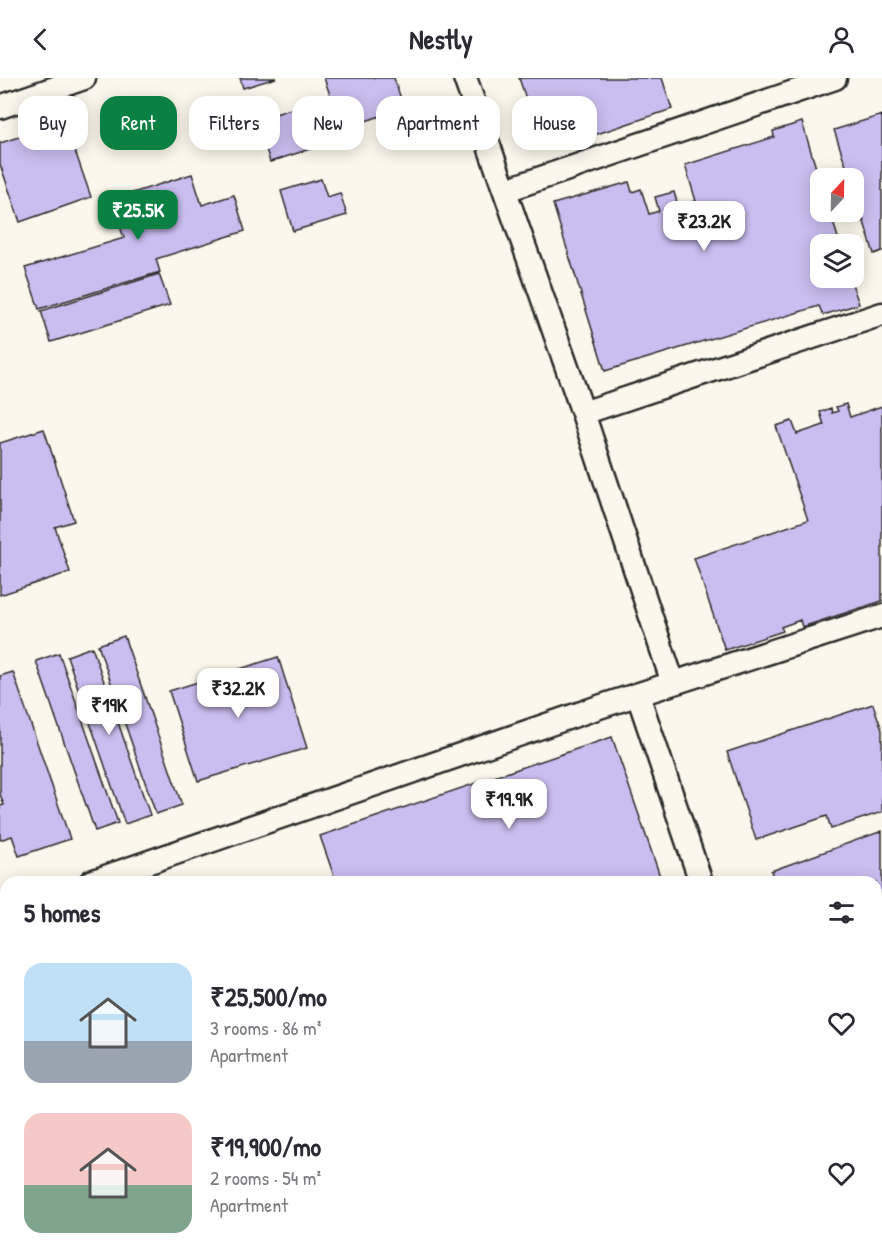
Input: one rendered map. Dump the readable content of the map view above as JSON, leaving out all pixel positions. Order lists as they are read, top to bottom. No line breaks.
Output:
{"north":"top","page":{"header":"Nestly","chip":["Buy","Rent","Filters","New","Apartment","House"],"price":["₹25.5K","₹23.2K","₹32.2K","₹19K","₹19.9K"],"heading":"5 homes","list":[{"name":"₹25,500/mo","note":"3 rooms · 86 m² · Apartment"},{"name":"₹19,900/mo","note":"2 rooms · 54 m² · Apartment"}]}}
